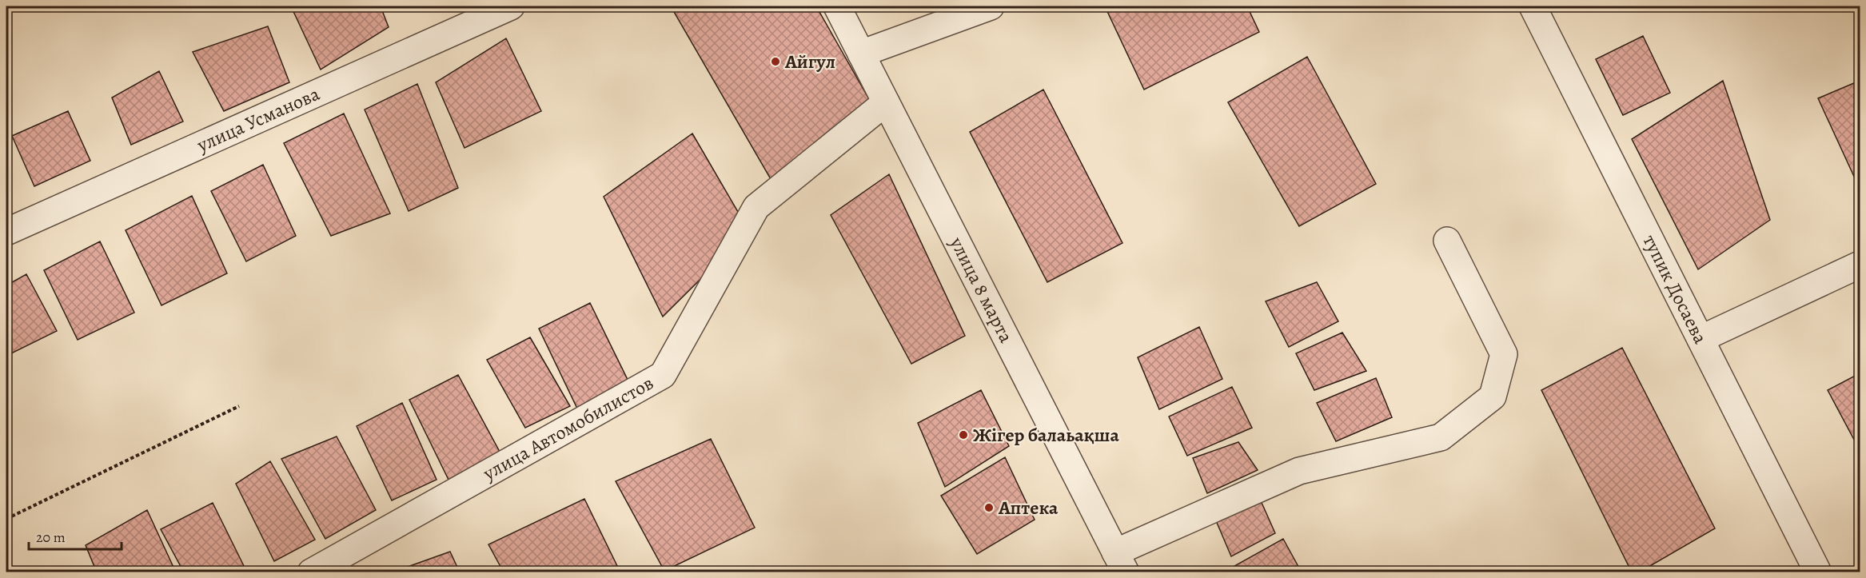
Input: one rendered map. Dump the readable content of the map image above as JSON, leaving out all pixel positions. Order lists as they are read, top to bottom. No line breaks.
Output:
{"streets":{"street":["улица Усманова","улица 8 марта","тупик Досаева","улица Автомобилистов"]},"crossings":[["улица 8 марта","улица Автомобилистов"]],"places":["Айгул","Жігер балаьақша","Аптека"],"scale_bar":"20 m"}
